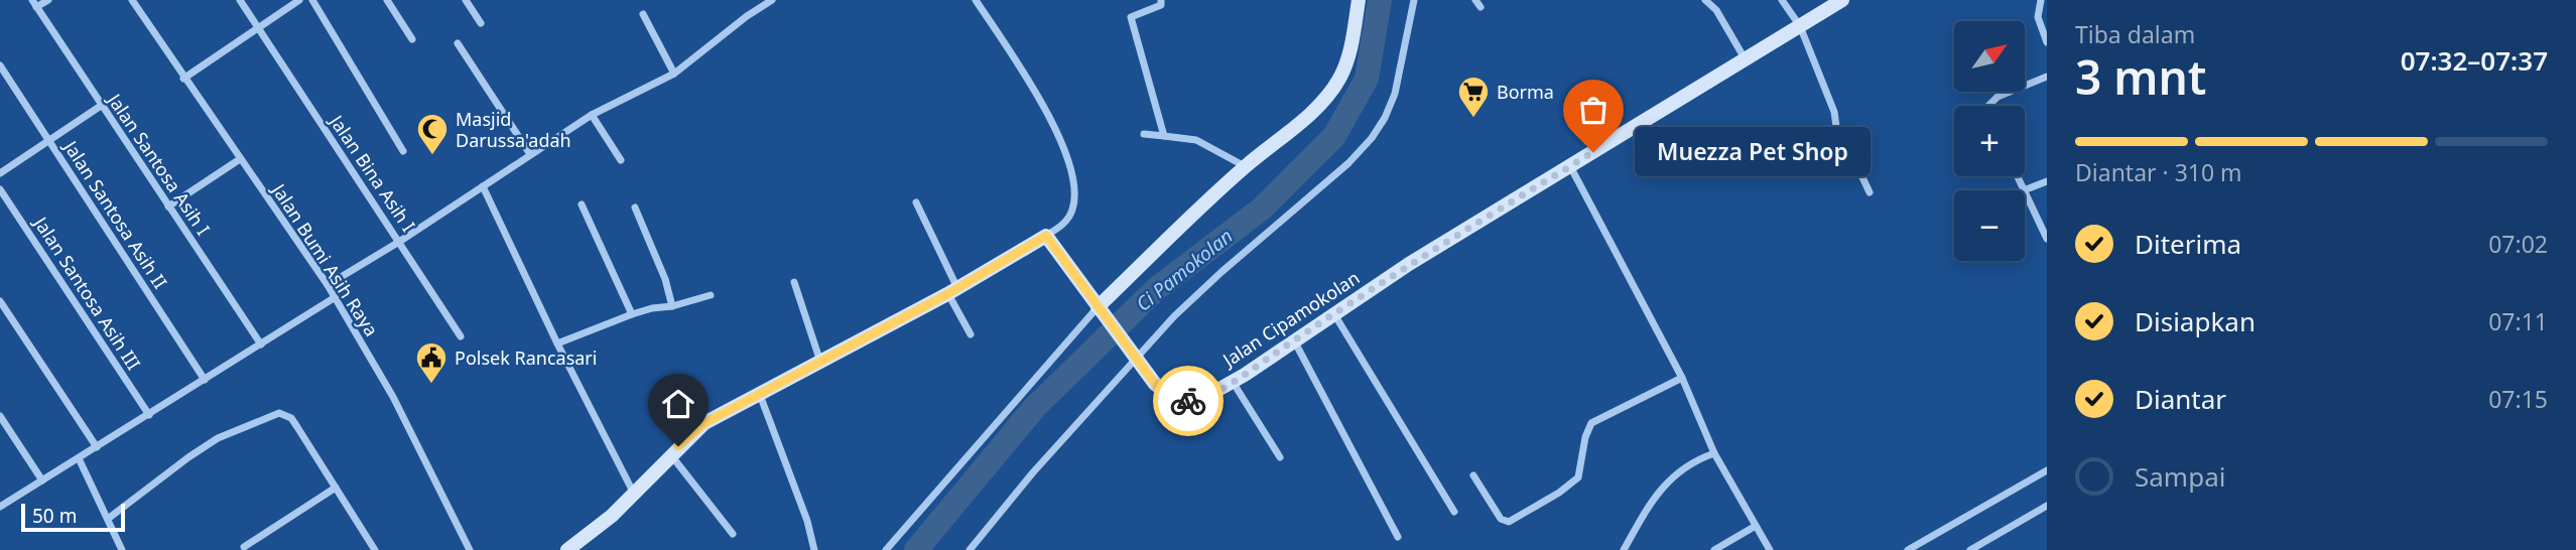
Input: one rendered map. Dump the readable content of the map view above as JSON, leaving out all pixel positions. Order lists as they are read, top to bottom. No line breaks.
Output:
{"streets":{"street":["Jalan Santosa Asih I","Jalan Bina Asih I","Jalan Santosa Asih II","Jalan Bumi Asih Raya","Jalan Santosa Asih III","Jalan Cipamokolan"]},"water":["Ci Pamokolan"],"places":{"supermarket":["Borma"],"other":["Muezza Pet Shop"],"mosque":["Masjid Darussa'adah"],"public building":["Polsek Rancasari"]},"scale_bar":"50 m","north":"top right","page":{"heading":["3 mnt","Tiba dalam","07:32–07:37"],"map_buttons":["+","−"],"bar":"Diantar · 310 m","bubble":"Muezza Pet Shop","list":[["Diterima","07:02"],["Disiapkan","07:11"],["Diantar","07:15"],"Sampai"],"scale":"50 m"}}
